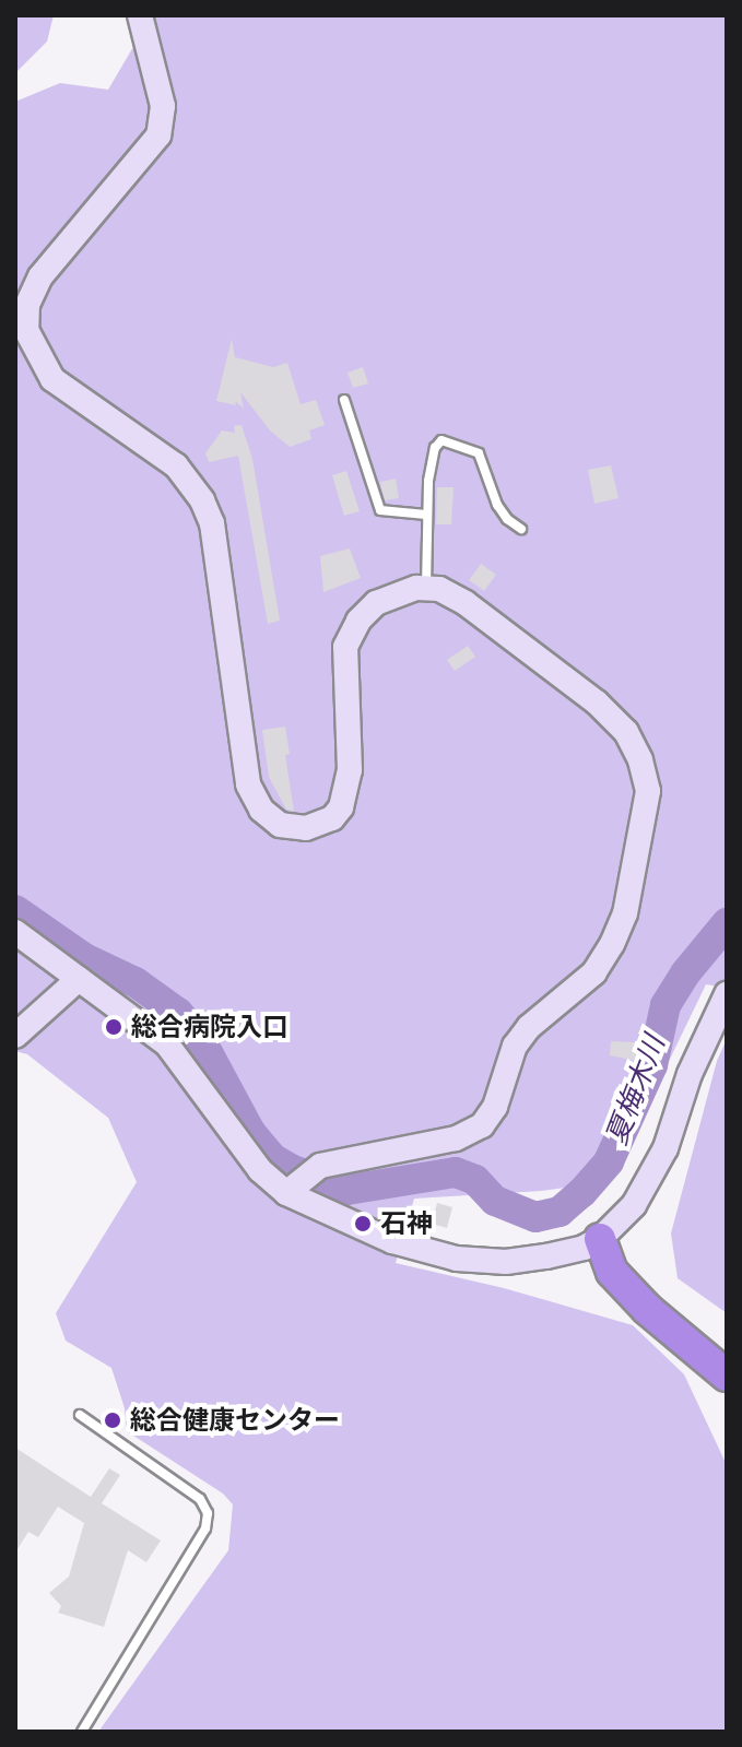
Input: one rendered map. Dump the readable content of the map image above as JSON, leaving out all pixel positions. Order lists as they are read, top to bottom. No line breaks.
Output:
{"water":["夏梅木川"],"places":["総合病院入口","石神","総合健康センター"]}
